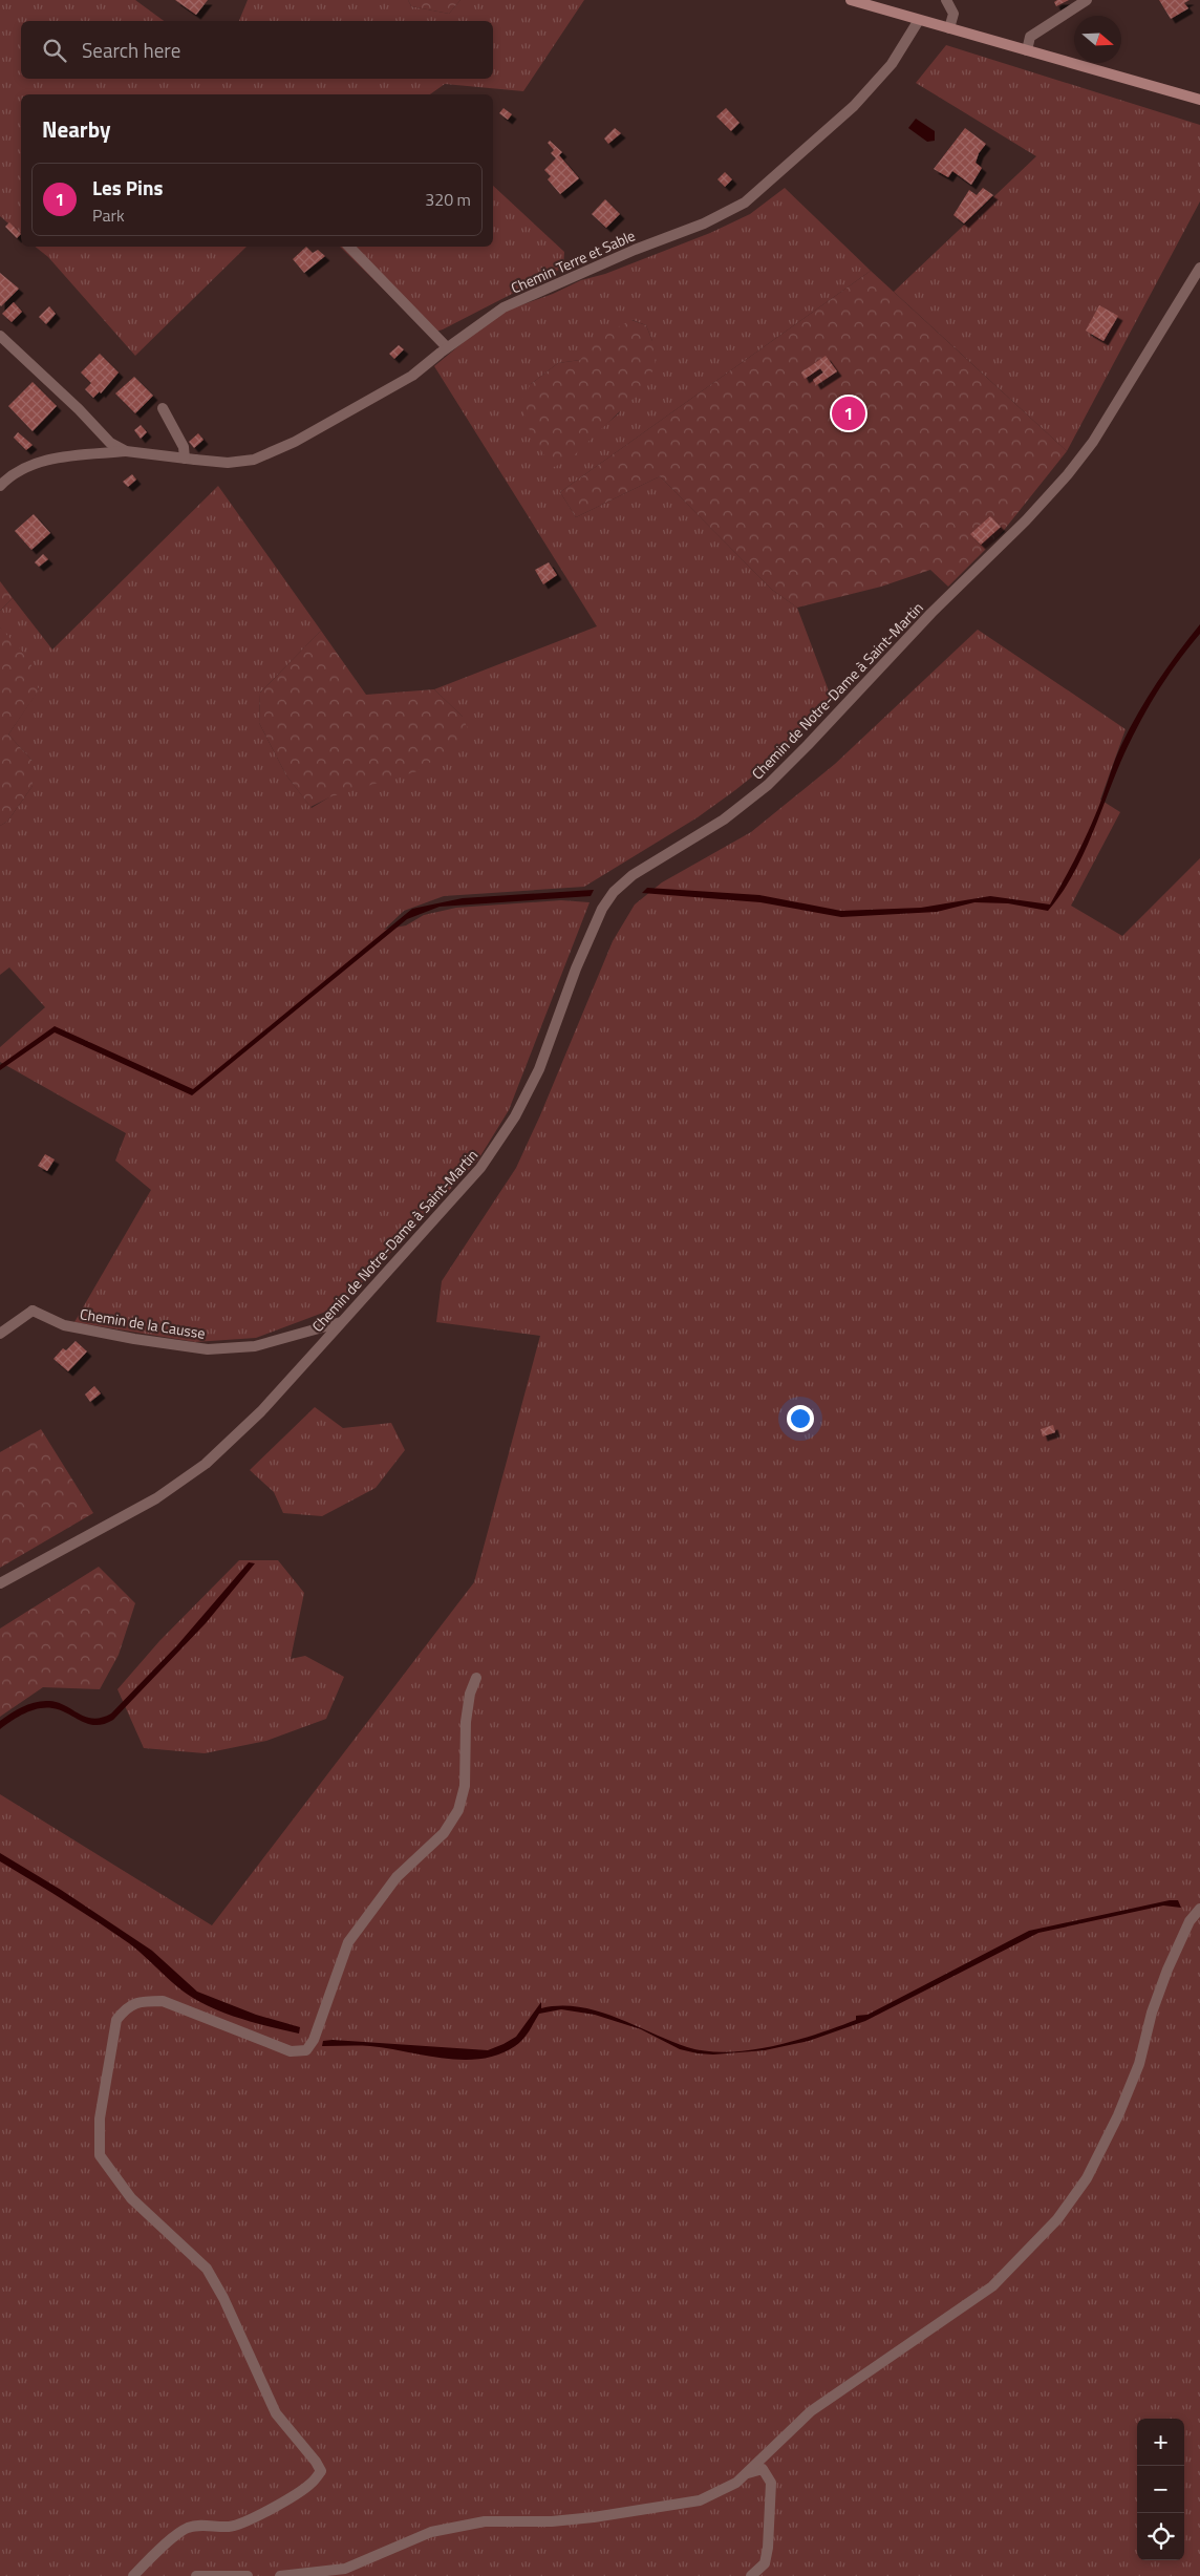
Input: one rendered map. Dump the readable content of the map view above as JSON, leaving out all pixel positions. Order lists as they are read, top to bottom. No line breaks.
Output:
{"streets":{"street":["Chemin Terre et Sable","Chemin de Notre-Dame à Saint-Martin","Chemin de la Causse"]},"crossings":[["Chemin de Notre-Dame à Saint-Martin","Chemin de la Causse"]],"north":"right","page":{"search":"Search here","heading":"Nearby","list":[{"mark":"1","name":"Les Pins","note":"Park","value":"320 m"}],"pins":"1","map_buttons":["+","−"]}}
